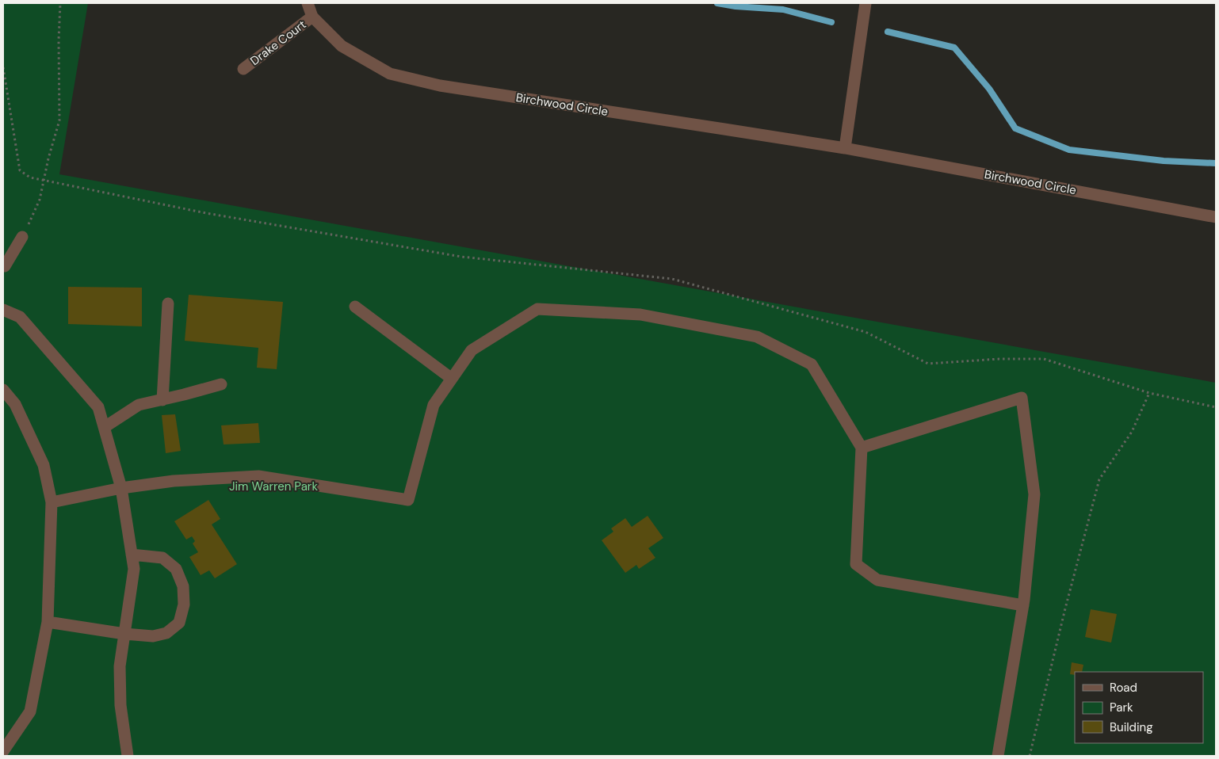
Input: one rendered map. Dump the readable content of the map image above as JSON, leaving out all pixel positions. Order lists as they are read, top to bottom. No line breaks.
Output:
{"streets":{"street":["Drake Court","Birchwood Circle"]},"crossings":[["Drake Court","Birchwood Circle"]],"parks":["Jim Warren Park"],"legend":["Road","Park","Building"]}
